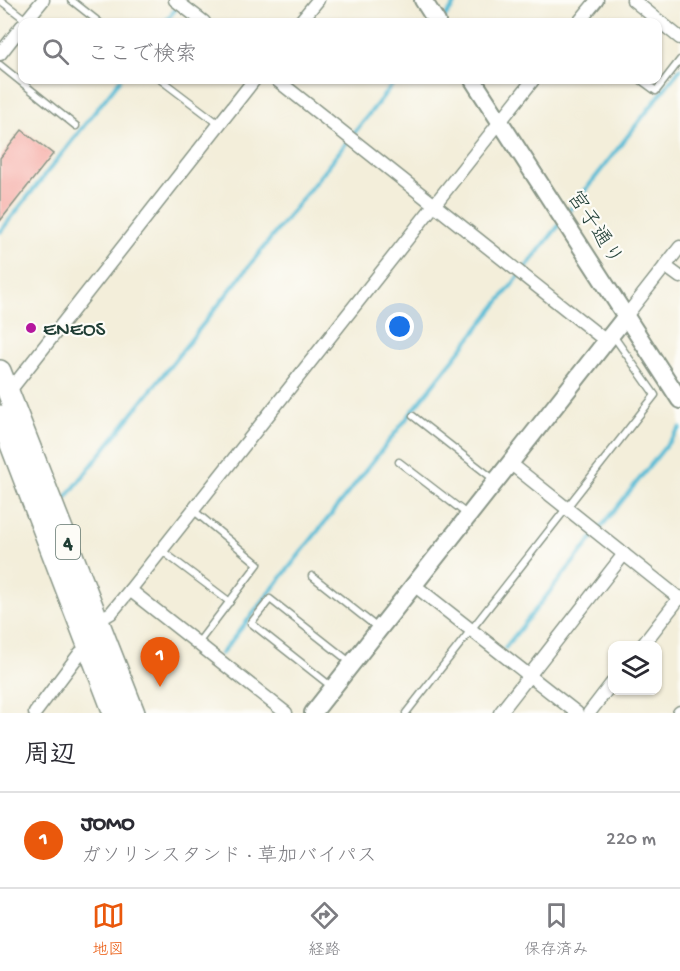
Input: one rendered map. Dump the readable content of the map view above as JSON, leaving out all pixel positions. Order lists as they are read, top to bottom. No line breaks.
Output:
{"streets":{"highway":["4"],"street":["宮子通り"]},"places":["ENEOS"],"page":{"search":"ここで検索","pins":"1","heading":"周辺","list":[{"mark":"1","name":"JOMO","note":"ガソリンスタンド · 草加バイパス","value":"220 m"}],"nav":["地図","経路","保存済み"]}}
